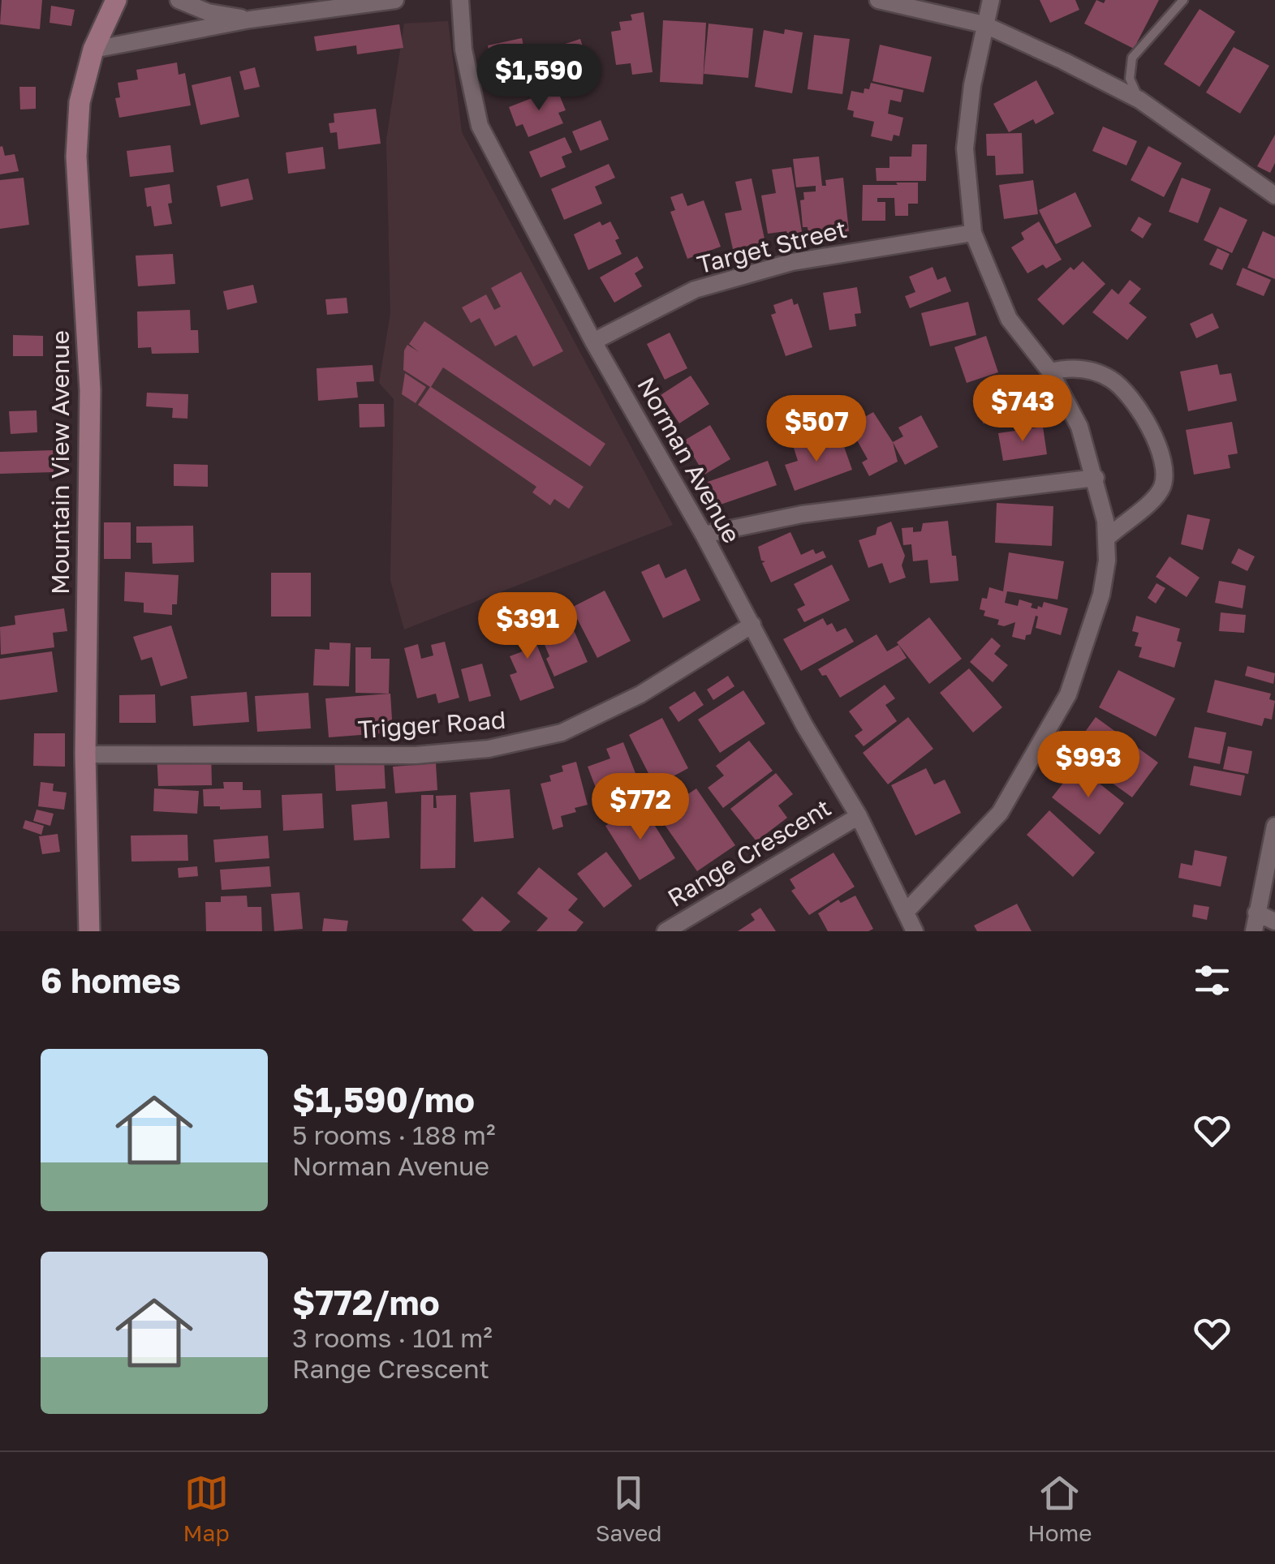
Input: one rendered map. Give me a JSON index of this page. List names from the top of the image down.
{
  "streets": {
    "main road": ["Mountain View Avenue"],
    "street": [
      "Target Street",
      "Norman Avenue",
      "Trigger Road",
      "Range Crescent"
    ]
  },
  "crossings": [
    ["Target Street", "Norman Avenue"],
    ["Norman Avenue", "Trigger Road"],
    ["Norman Avenue", "Range Crescent"],
    ["Mountain View Avenue", "Trigger Road"]
  ],
  "page": {
    "price": [
      "$1,590",
      "$743",
      "$507",
      "$391",
      "$993",
      "$772"
    ],
    "heading": "6 homes",
    "list": [
      {
        "name": "$1,590/mo",
        "note": "5 rooms · 188 m² · Norman Avenue"
      },
      {
        "name": "$772/mo",
        "note": "3 rooms · 101 m² · Range Crescent"
      }
    ],
    "tabs": ["Map", "Saved", "Home"]
  }
}
